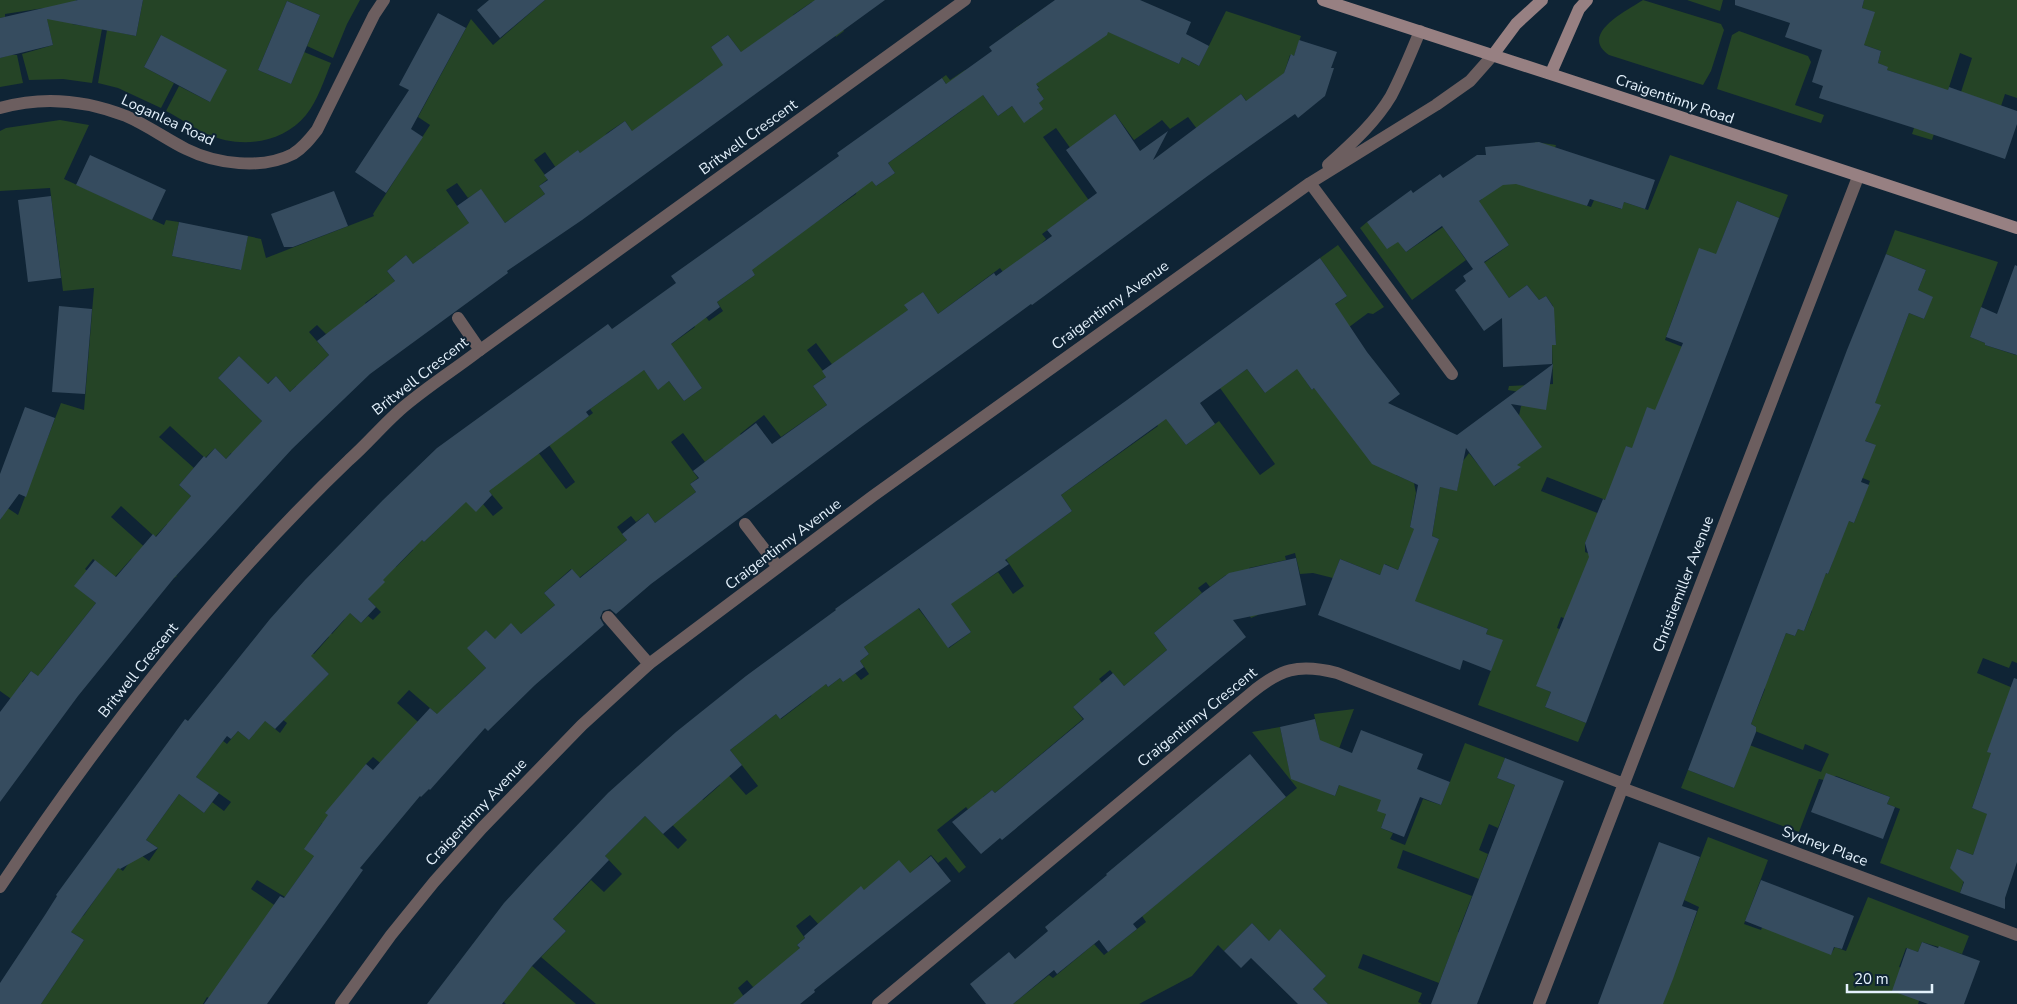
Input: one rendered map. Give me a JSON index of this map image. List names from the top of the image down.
{
  "streets": {
    "street": [
      "Craigentinny Road",
      "Loganlea Road",
      "Britwell Crescent",
      "Craigentinny Avenue",
      "Christiemiller Avenue",
      "Craigentinny Crescent",
      "Sydney Place"
    ]
  },
  "crossings": [
    ["Craigentinny Road", "Craigentinny Avenue"],
    ["Craigentinny Road", "Christiemiller Avenue"],
    ["Christiemiller Avenue", "Craigentinny Crescent"],
    ["Christiemiller Avenue", "Sydney Place"],
    ["Craigentinny Crescent", "Sydney Place"]
  ],
  "scale_bar": "20 m"
}
